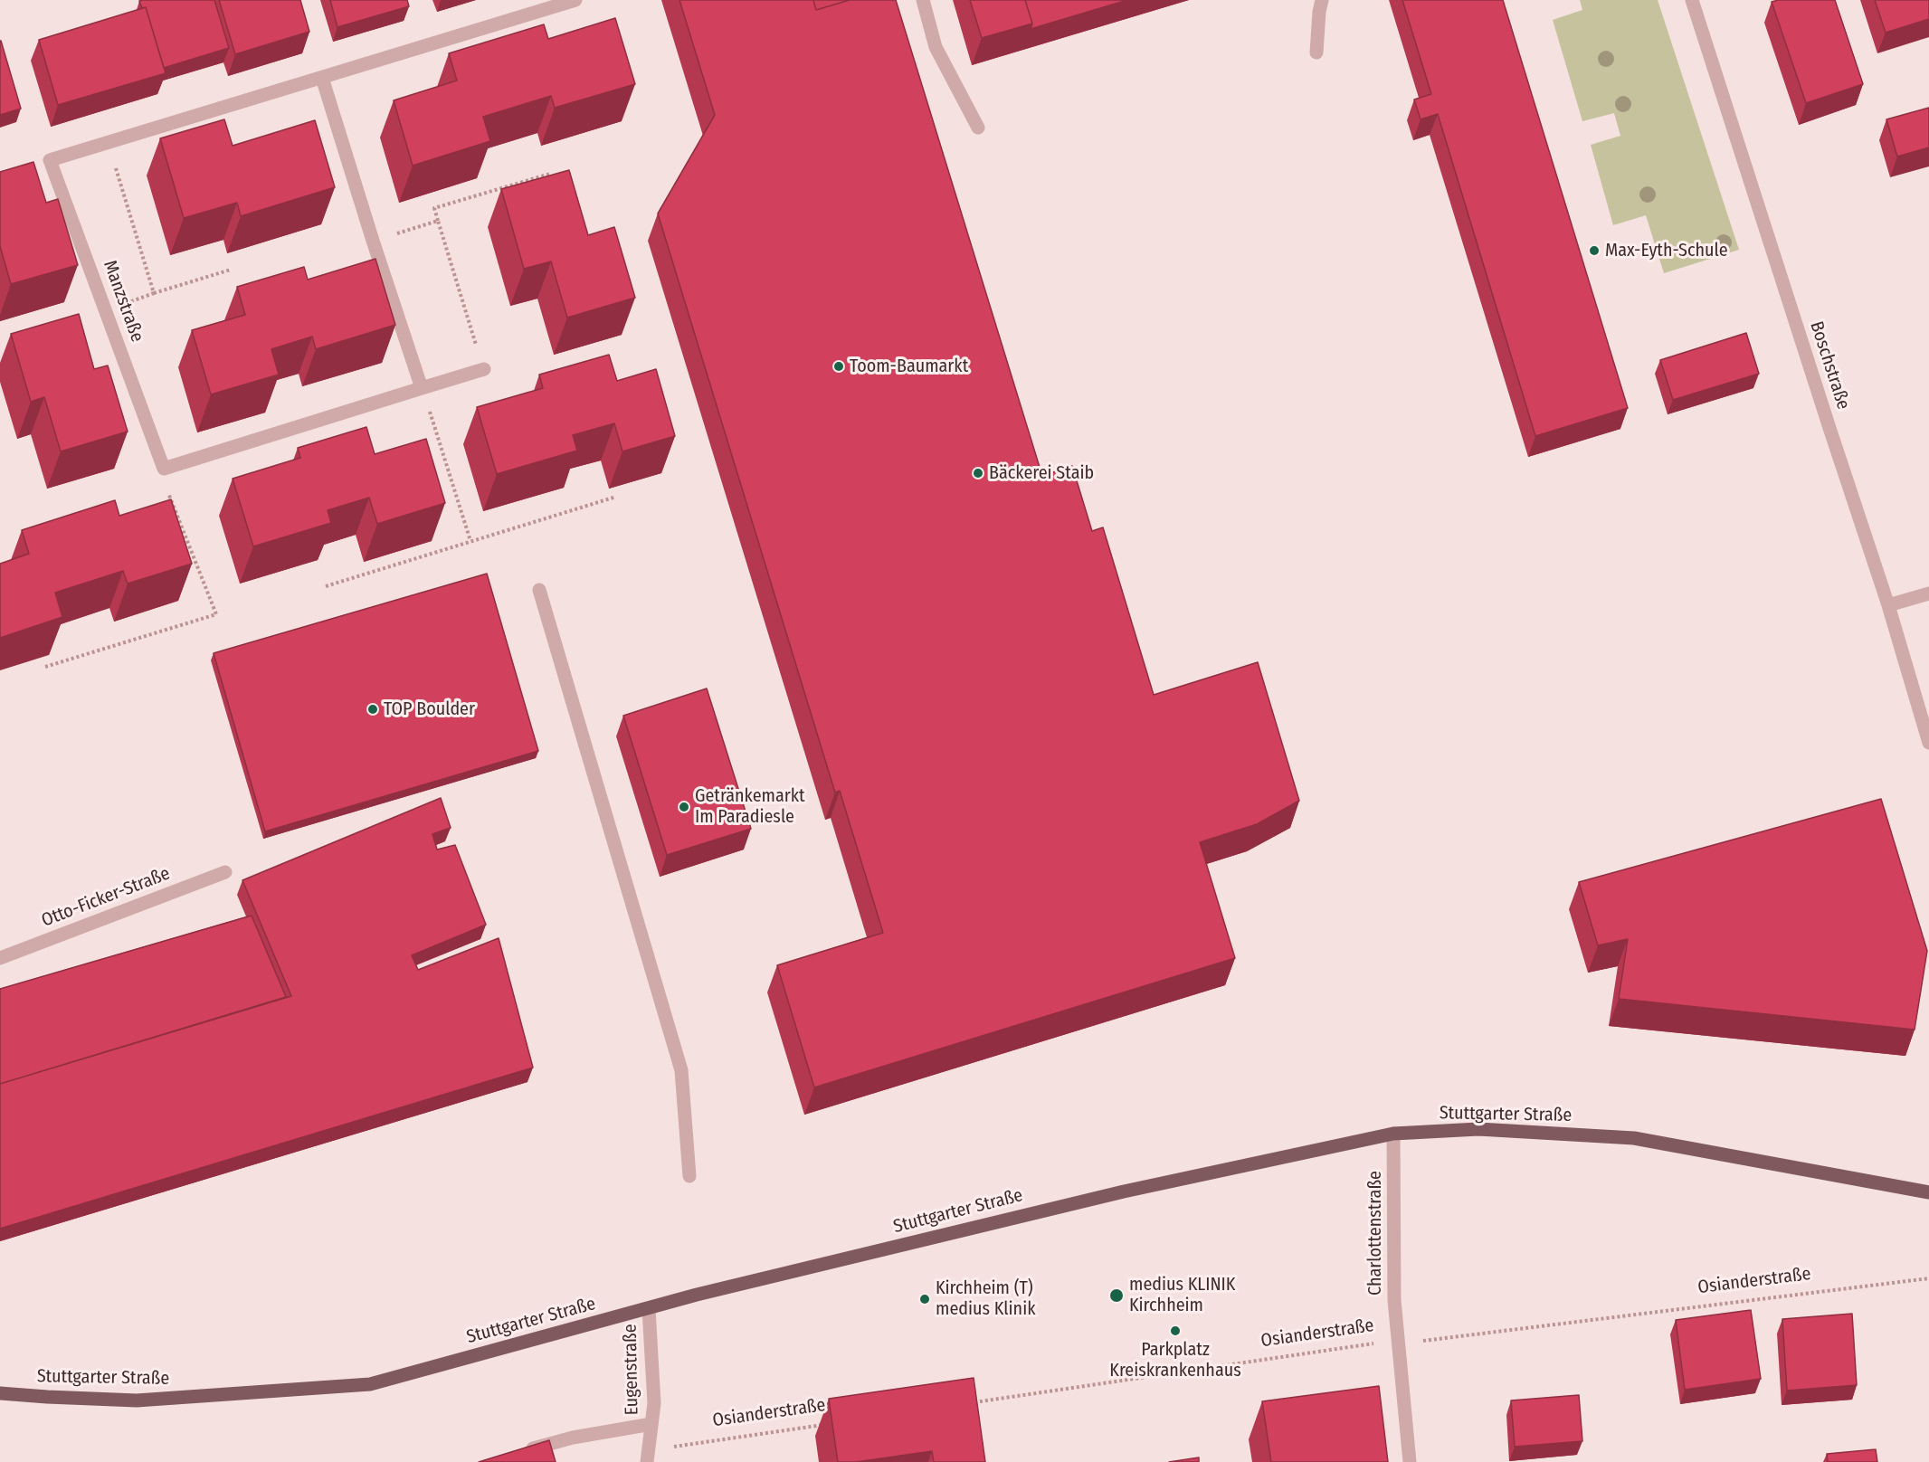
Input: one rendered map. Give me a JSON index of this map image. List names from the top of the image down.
{
  "streets": {
    "main road": ["Stuttgarter Straße"],
    "street": [
      "Manzstraße",
      "Boschstraße",
      "Otto-Ficker-Straße",
      "Charlottenstraße",
      "Eugenstraße"
    ],
    "path": ["Osianderstraße"]
  },
  "crossings": [
    ["Stuttgarter Straße", "Charlottenstraße"],
    ["Stuttgarter Straße", "Eugenstraße"],
    ["Charlottenstraße", "Osianderstraße"],
    ["Osianderstraße", "Eugenstraße"]
  ],
  "places": [
    "Max-Eyth-Schule",
    "Toom-Baumarkt",
    "Bäckerei Staib",
    "TOP Boulder",
    "Getränkemarkt Im Paradiesle",
    "medius KLINIK Kirchheim",
    "Kirchheim (T) medius Klinik",
    "Parkplatz Kreiskrankenhaus"
  ]
}
